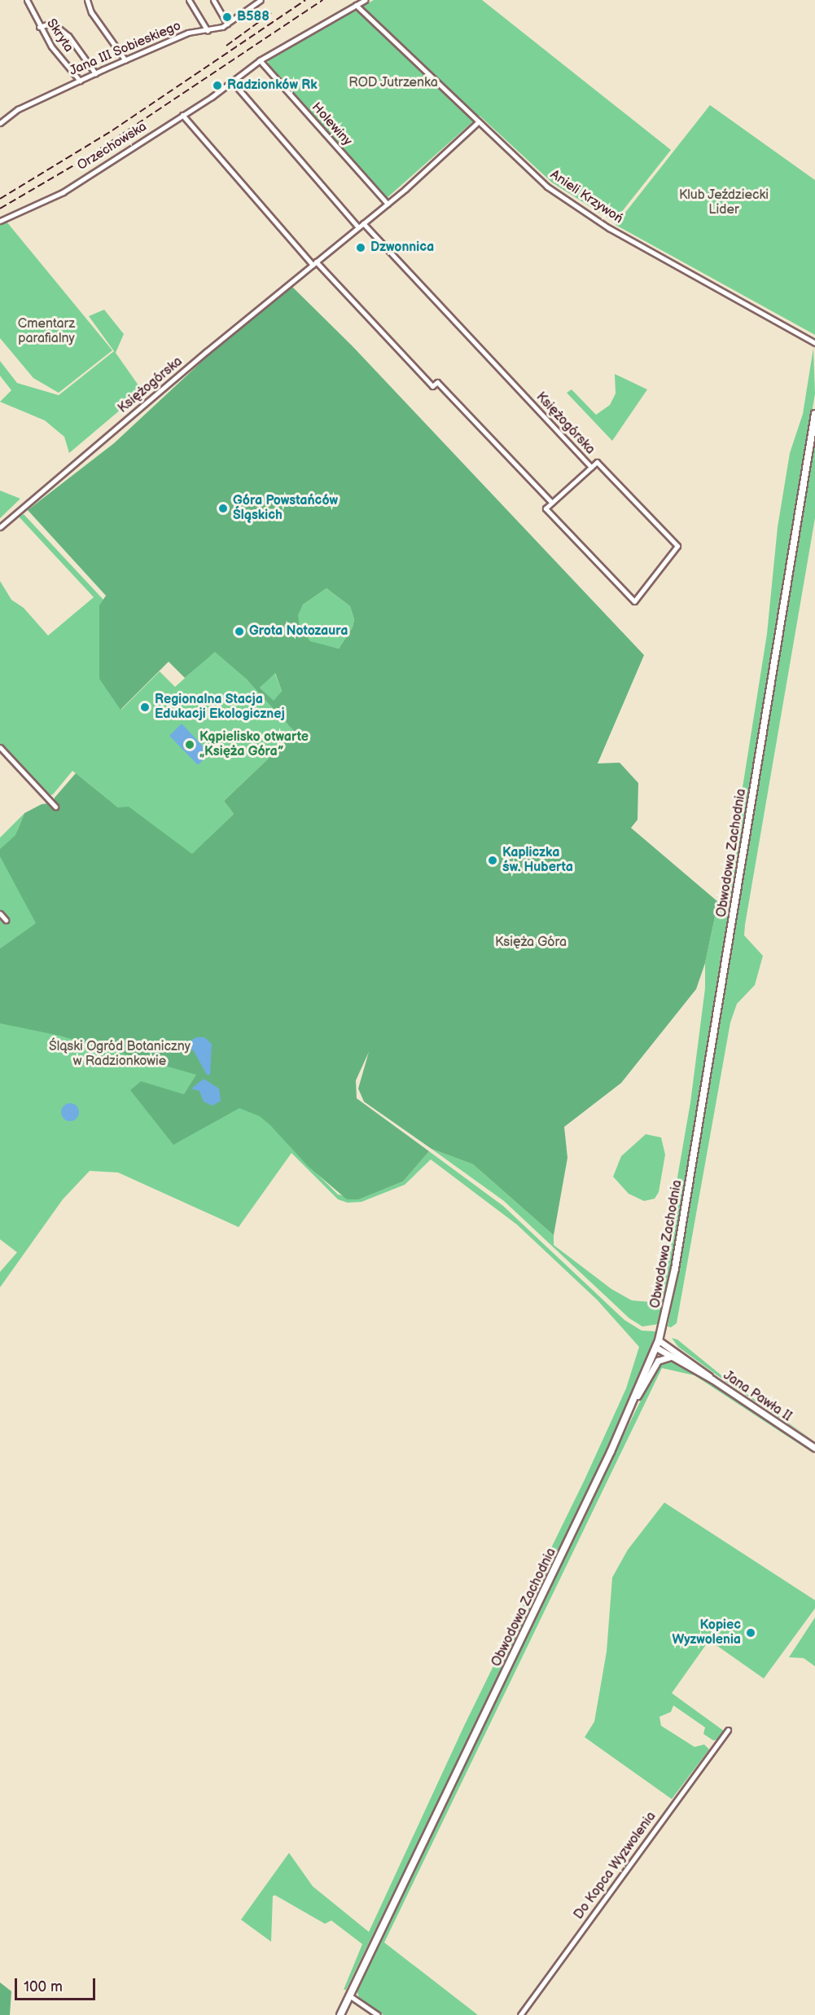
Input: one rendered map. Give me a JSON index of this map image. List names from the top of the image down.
{
  "streets": {
    "main road": ["Obwodowa Zachodnia"],
    "street": [
      "Skryta",
      "Jana III Sobieskiego",
      "Holewiny",
      "Orzechowska",
      "Anieli Krzywoń",
      "Księżogórska",
      "Jana Pawła II",
      "Do Kopca Wyzwolenia"
    ]
  },
  "crossings": [
    ["Skryta", "Jana III Sobieskiego"],
    ["Holewiny", "Orzechowska"],
    ["Holewiny", "Księżogórska"],
    ["Orzechowska", "Anieli Krzywoń"],
    ["Anieli Krzywoń", "Księżogórska"],
    ["Obwodowa Zachodnia", "Jana Pawła II"]
  ],
  "parks": [
    "ROD Jutrzenka",
    "Klub Jeździecki Lider",
    "Cmentarz parafialny",
    "Księża Góra",
    "Śląski Ogród Botaniczny w Radzionkowie"
  ],
  "places": [
    "B588",
    "Radzionków Rk",
    "Dzwonnica",
    "Góra Powstańców Śląskich",
    "Grota Notozaura",
    "Regionalna Stacja Edukacji Ekologicznej",
    "Kąpielisko otwarte „Księża Góra”",
    "Kapliczka św. Huberta",
    "Kopiec Wyzwolenia"
  ],
  "scale_bar": "100 m"
}
